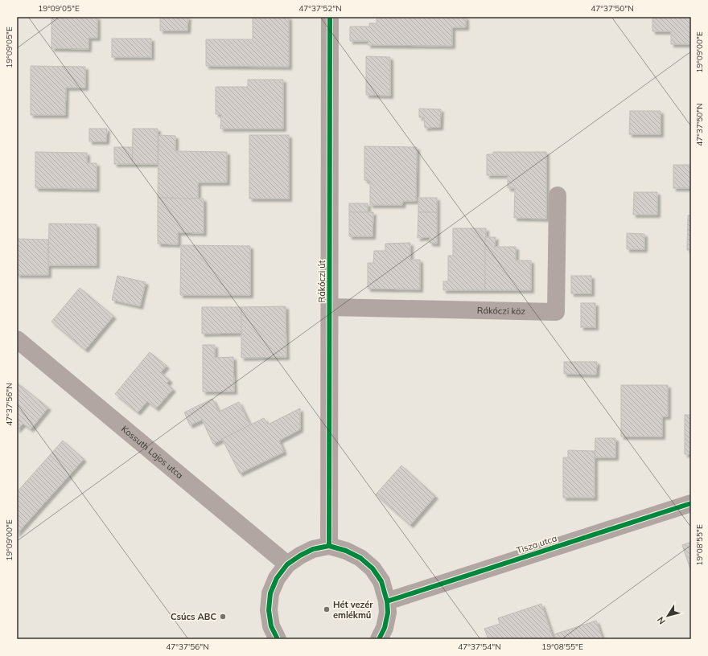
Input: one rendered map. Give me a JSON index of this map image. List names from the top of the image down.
{
  "streets": {
    "street": [
      "Rákóczi út",
      "Rákóczi köz",
      "Kossuth Lajos utca",
      "Tisza utca"
    ]
  },
  "crossings": [
    ["Rákóczi út", "Rákóczi köz"]
  ],
  "places": ["Hét vezér emlékmű", "Csúcs ABC"],
  "north": "bottom left",
  "coordinates": [
    "19°09'05\"E",
    "47°37'52\"N",
    "47°37'50\"N",
    "19°09'00\"E",
    "47°37'56\"N",
    "19°08'55\"E",
    "47°37'54\"N"
  ]
}
